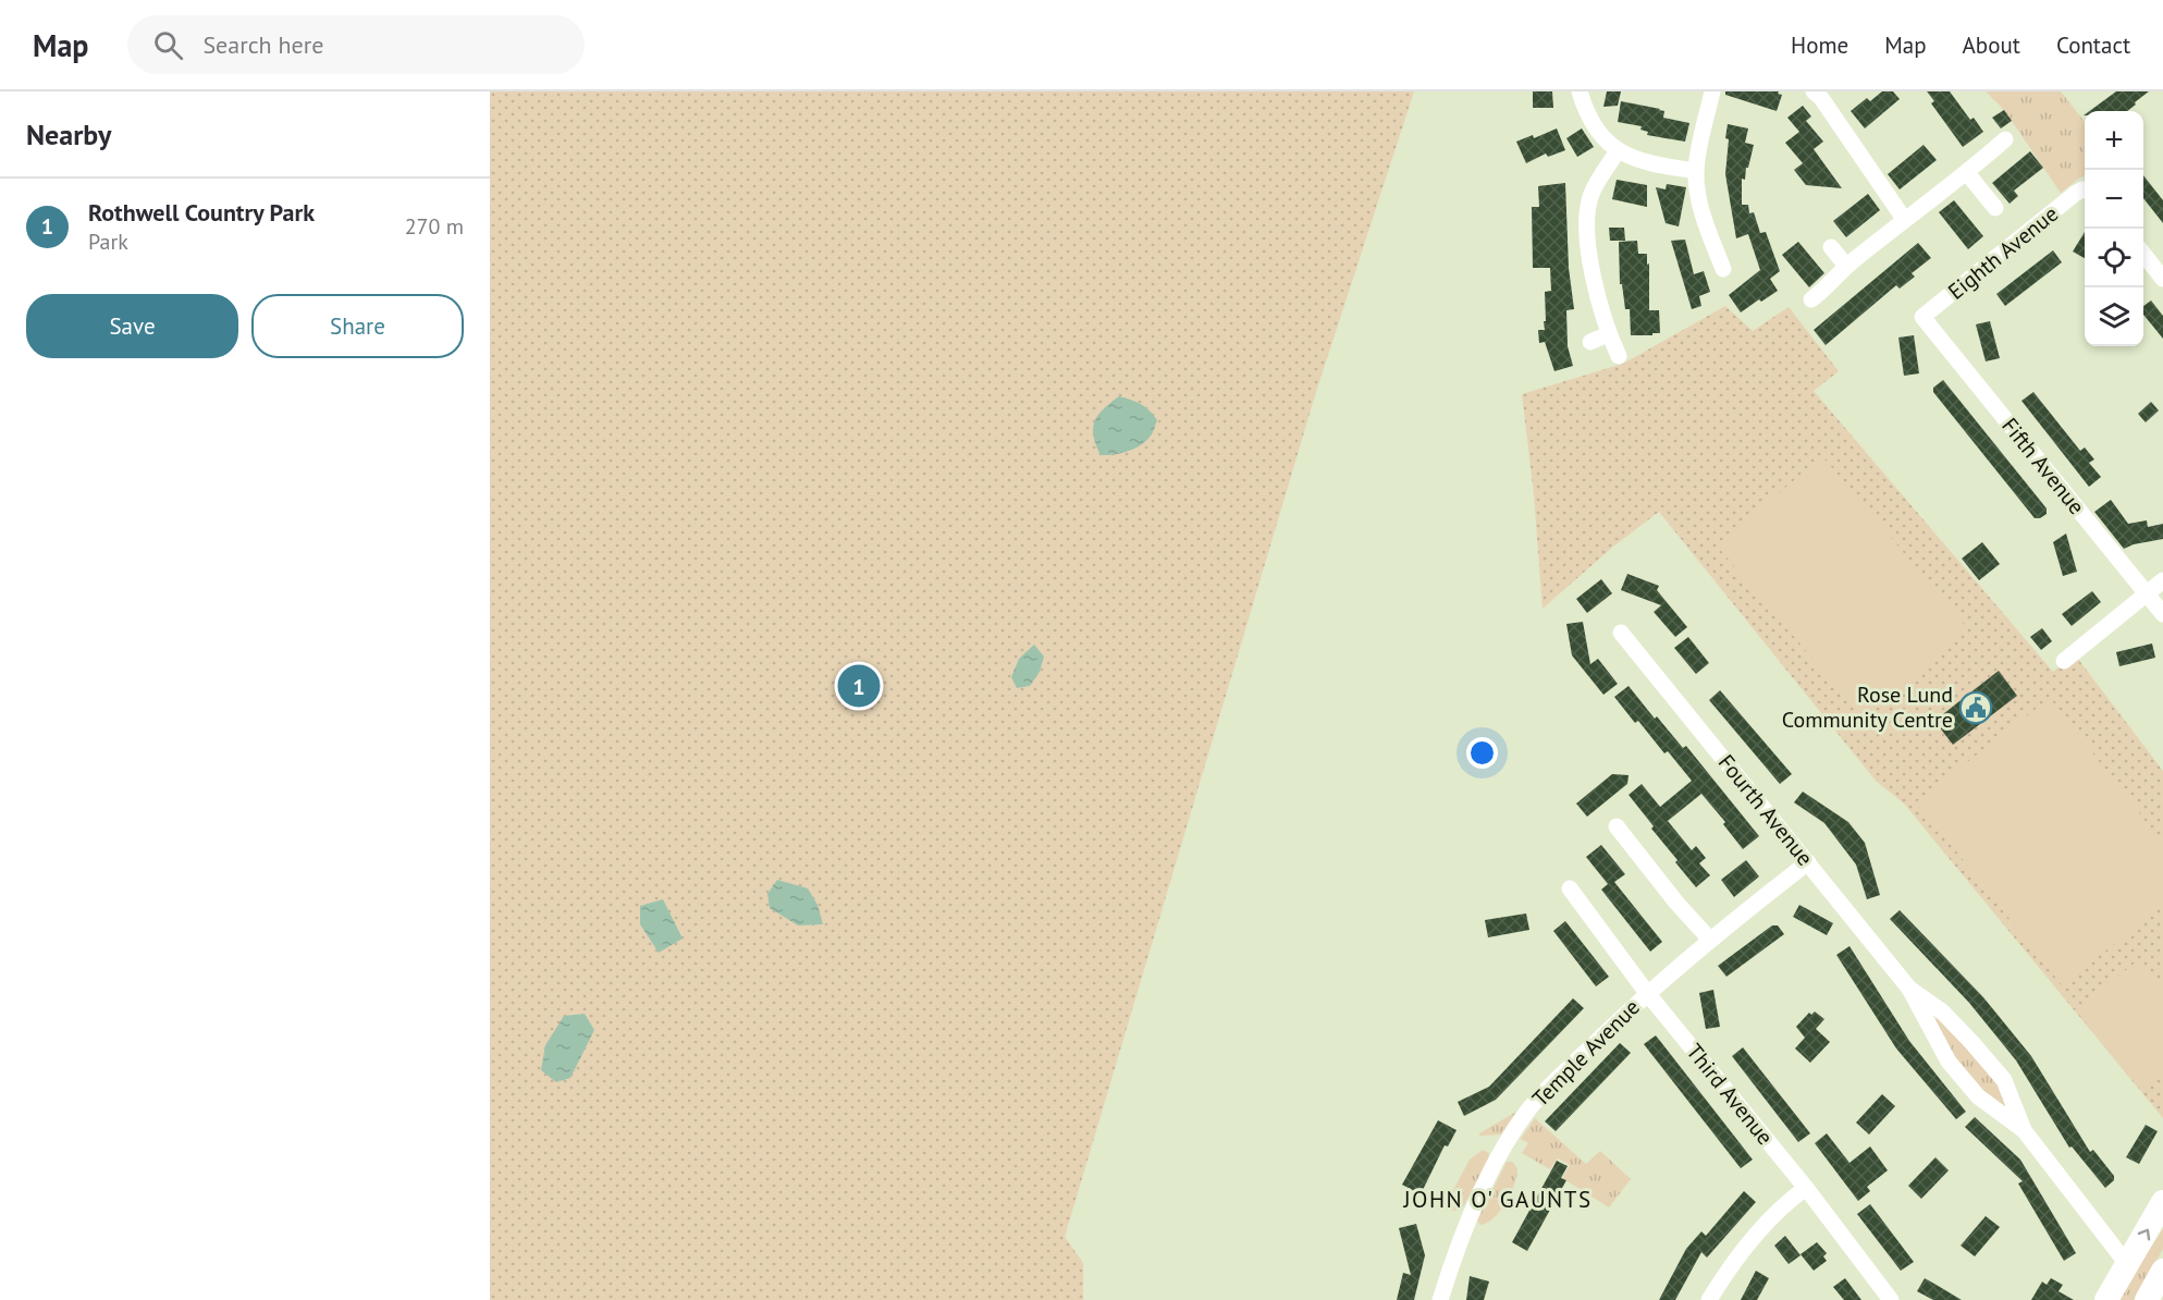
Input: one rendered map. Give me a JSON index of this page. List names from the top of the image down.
{
  "streets": {
    "street": [
      "Eighth Avenue",
      "Fifth Avenue",
      "Fourth Avenue",
      "Temple Avenue",
      "Third Avenue"
    ]
  },
  "crossings": [
    ["Eighth Avenue", "Fifth Avenue"],
    ["Fourth Avenue", "Temple Avenue"],
    ["Temple Avenue", "Third Avenue"]
  ],
  "districts": ["JOHN O' GAUNTS"],
  "places": {
    "public building": ["Rose Lund Community Centre"]
  },
  "page": {
    "header": "Map",
    "search": "Search here",
    "nav": [
      "Home",
      "Map",
      "About",
      "Contact"
    ],
    "heading": "Nearby",
    "map_buttons": ["+", "−"],
    "list": [
      {
        "mark": "1",
        "name": "Rothwell Country Park",
        "note": "Park",
        "value": "270 m"
      }
    ],
    "buttons": ["Save", "Share"],
    "pins": "1"
  }
}
